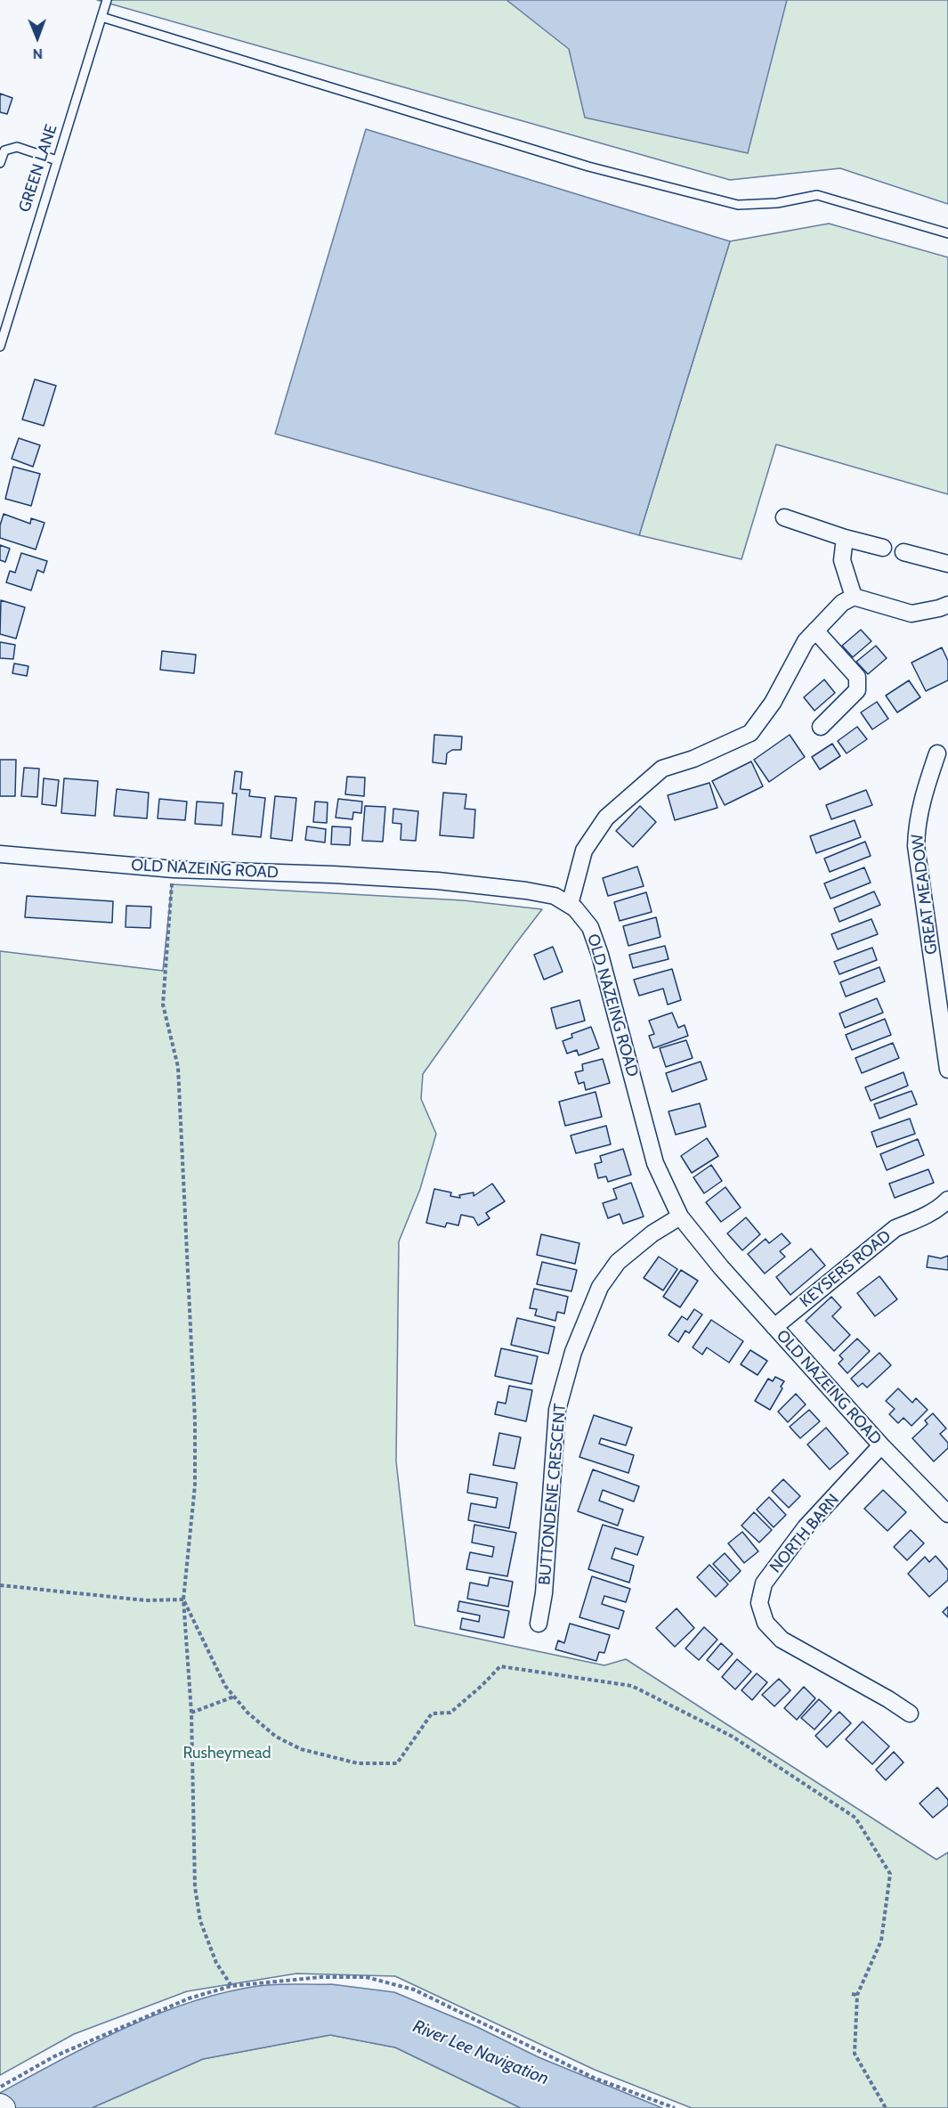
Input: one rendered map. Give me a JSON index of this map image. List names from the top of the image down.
{
  "streets": {
    "street": [
      "OLD NAZEING ROAD",
      "GREAT MEADOW",
      "KEYSERS ROAD",
      "BUTTONDENE CRESCENT",
      "NORTH BARN"
    ],
    "lane": ["GREEN LANE"]
  },
  "crossings": [
    ["OLD NAZEING ROAD", "KEYSERS ROAD"],
    ["OLD NAZEING ROAD", "BUTTONDENE CRESCENT"],
    ["OLD NAZEING ROAD", "NORTH BARN"]
  ],
  "water": ["River Lee Navigation"],
  "parks": ["Rusheymead"],
  "north": "bottom"
}
